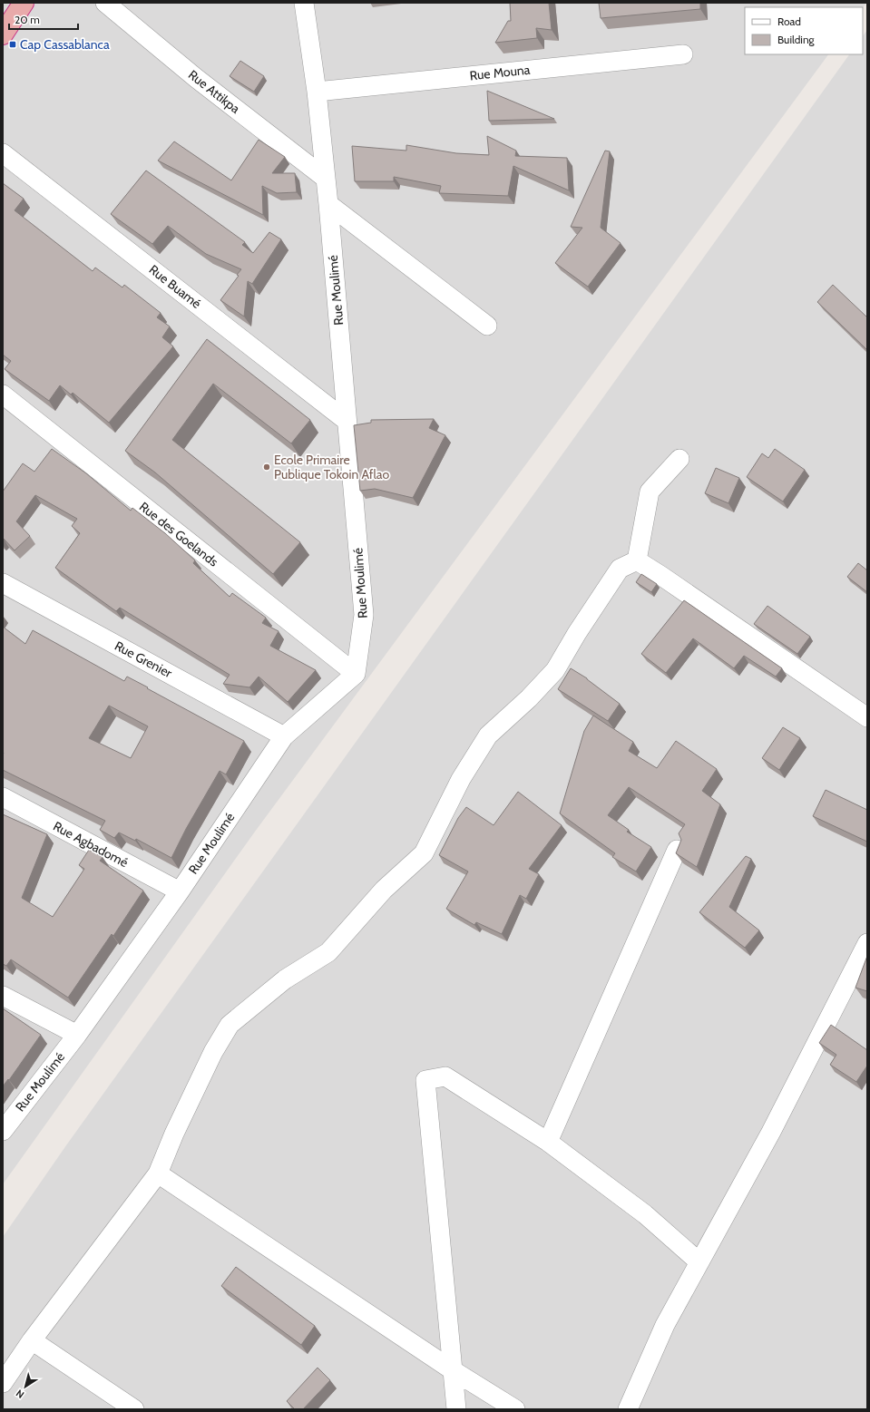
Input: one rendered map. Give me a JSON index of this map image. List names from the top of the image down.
{
  "streets": {
    "street": [
      "Rue Mouna",
      "Rue Attikpa",
      "Rue Buamé",
      "Rue Moulimé",
      "Rue des Goelands",
      "Rue Grenier",
      "Rue Agbadomé"
    ]
  },
  "crossings": [
    ["Rue Mouna", "Rue Moulimé"],
    ["Rue Attikpa", "Rue Moulimé"],
    ["Rue Buamé", "Rue Moulimé"],
    ["Rue Moulimé", "Rue des Goelands"],
    ["Rue Moulimé", "Rue Grenier"],
    ["Rue Moulimé", "Rue Agbadomé"]
  ],
  "places": {
    "transit": ["Cap Cassablanca"],
    "other": ["Ecole Primaire Publique Tokoin Aflao"]
  },
  "legend": ["Road", "Building"],
  "scale_bar": "20 m",
  "north": "bottom left"
}
